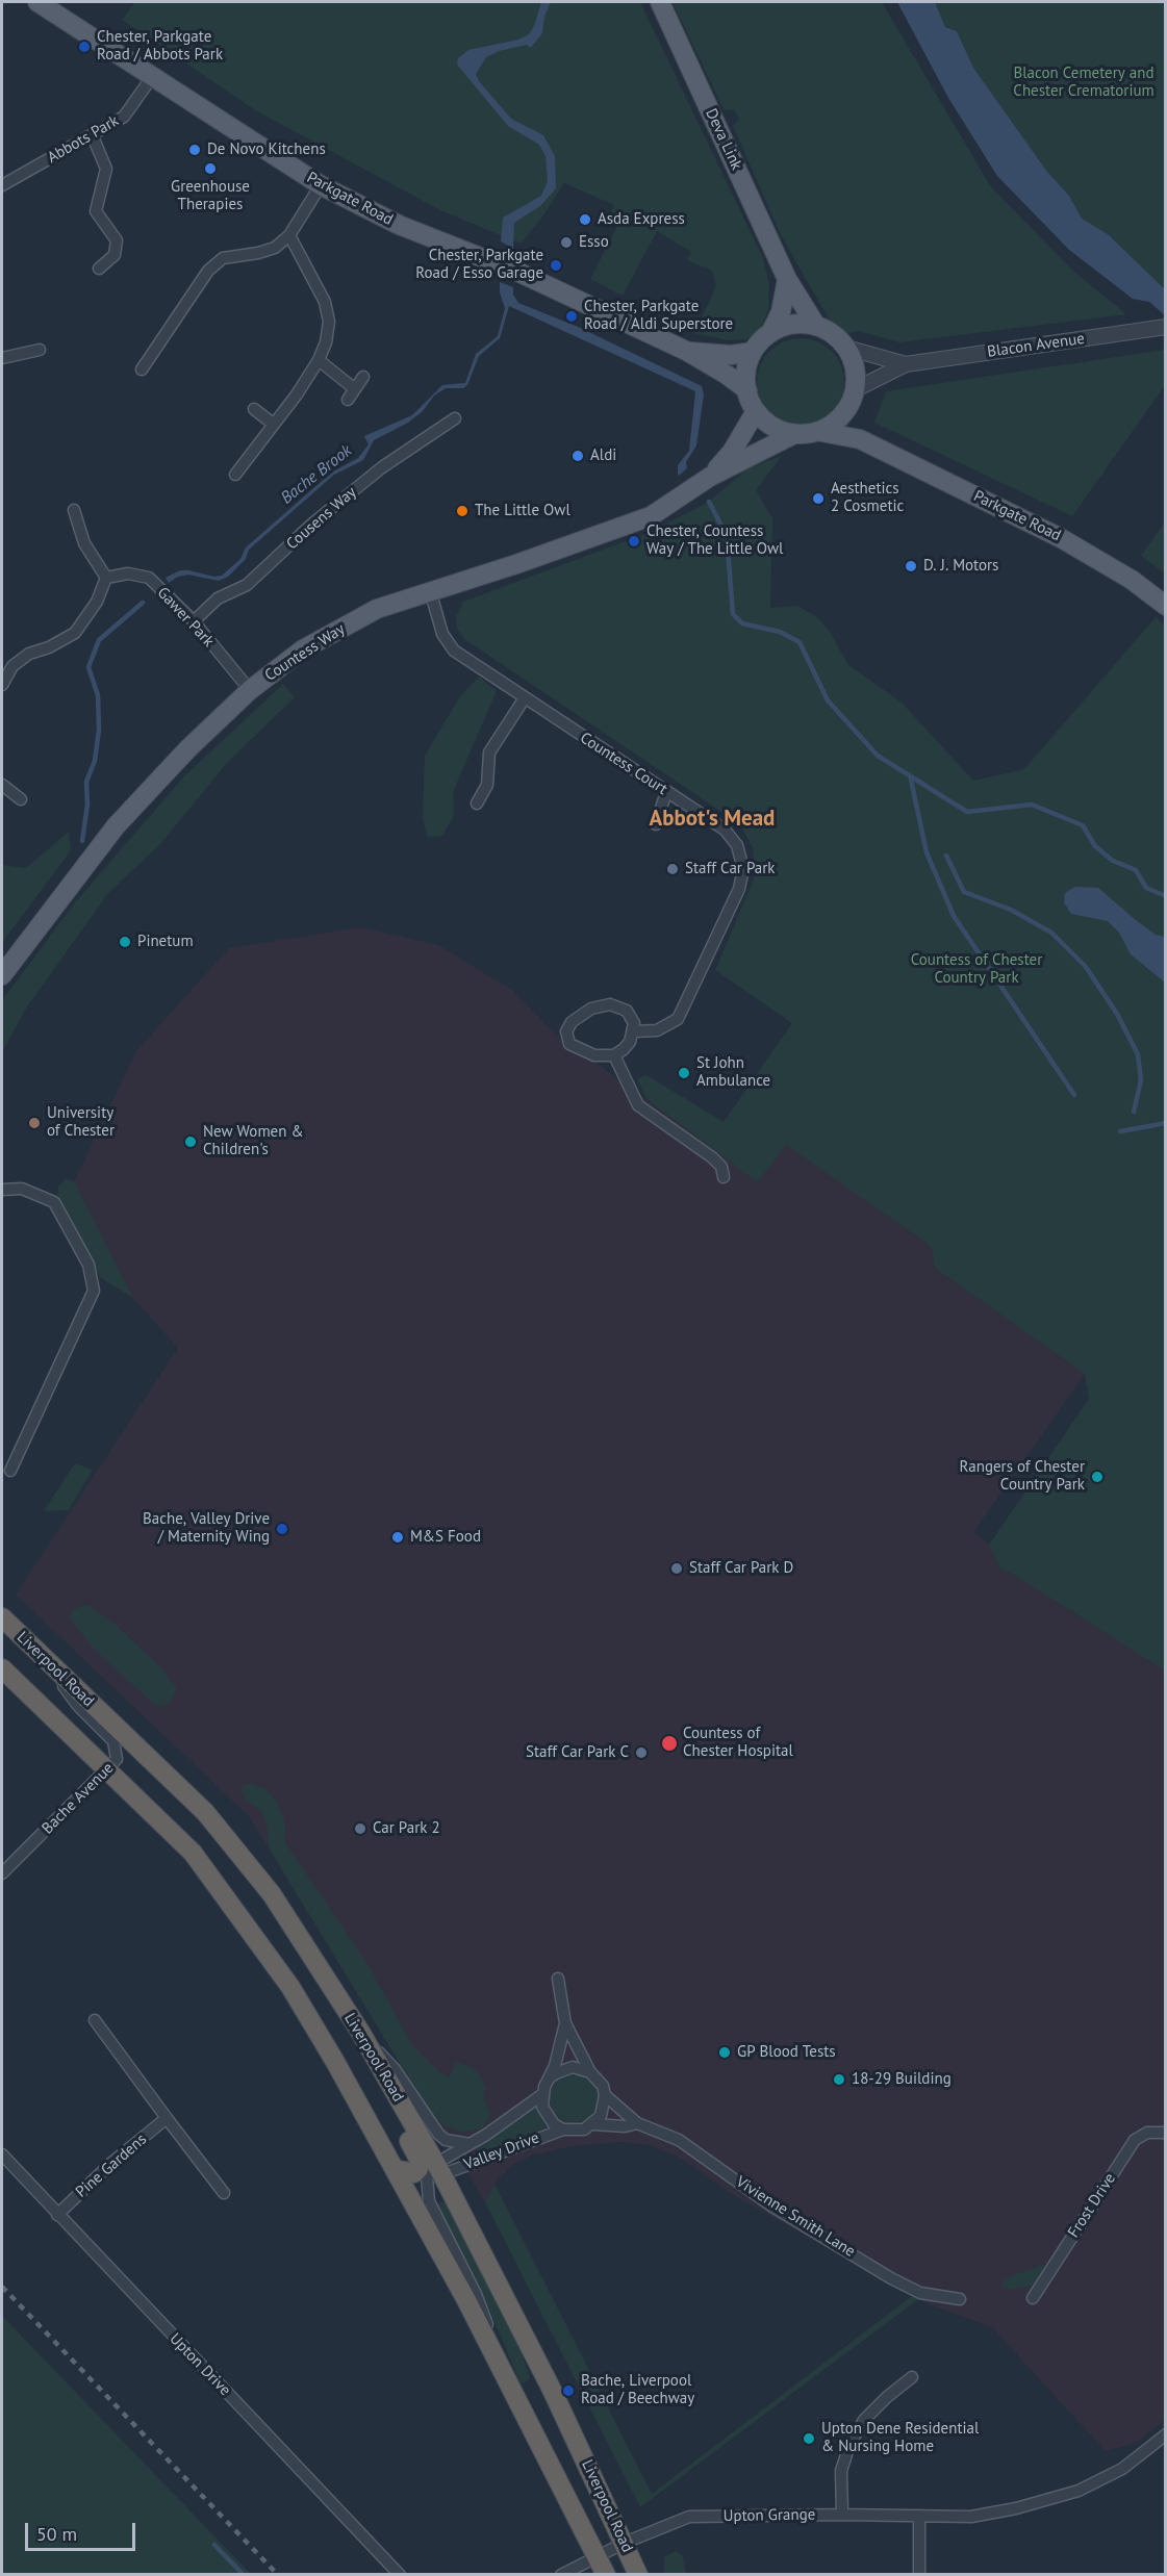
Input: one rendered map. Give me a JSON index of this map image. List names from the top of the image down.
{
  "streets": {
    "highway": ["Liverpool Road"],
    "main road": ["Deva Link", "Parkgate Road", "Countess Way"],
    "street": [
      "Abbots Park",
      "Blacon Avenue",
      "Cousens Way",
      "Gawer Park",
      "Countess Court",
      "Bache Avenue",
      "Valley Drive",
      "Pine Gardens",
      "Frost Drive",
      "Vivienne Smith Lane",
      "Upton Drive",
      "Upton Grange"
    ]
  },
  "crossings": [
    ["Abbots Park", "Parkgate Road"],
    ["Deva Link", "Parkgate Road"],
    ["Deva Link", "Blacon Avenue"],
    ["Deva Link", "Countess Way"],
    ["Parkgate Road", "Blacon Avenue"],
    ["Parkgate Road", "Countess Way"],
    ["Blacon Avenue", "Countess Way"],
    ["Cousens Way", "Gawer Park"],
    ["Gawer Park", "Countess Way"],
    ["Countess Way", "Countess Court"],
    ["Liverpool Road", "Bache Avenue"],
    ["Liverpool Road", "Valley Drive"],
    ["Liverpool Road", "Upton Grange"],
    ["Valley Drive", "Vivienne Smith Lane"],
    ["Pine Gardens", "Upton Drive"]
  ],
  "districts": ["Abbot's Mead"],
  "water": ["Bache Brook"],
  "parks": ["Blacon Cemetery and Chester Crematorium", "Countess of Chester Country Park"],
  "places": [
    "Chester, Parkgate Road / Abbots Park",
    "De Novo Kitchens",
    "Greenhouse Therapies",
    "Asda Express",
    "Esso",
    "Chester, Parkgate Road / Esso Garage",
    "Chester, Parkgate Road / Aldi Superstore",
    "Aldi",
    "Aesthetics 2 Cosmetic",
    "The Little Owl",
    "Chester, Countess Way / The Little Owl",
    "D. J. Motors",
    "Staff Car Park",
    "Pinetum",
    "St John Ambulance",
    "University of Chester",
    "New Women & Children's",
    "Rangers of Chester Country Park",
    "Bache, Valley Drive / Maternity Wing",
    "M&S Food",
    "Staff Car Park D",
    "Countess of Chester Hospital",
    "Staff Car Park C",
    "Car Park 2",
    "GP Blood Tests",
    "18-29 Building",
    "Bache, Liverpool Road / Beechway",
    "Upton Dene Residential & Nursing Home"
  ],
  "scale_bar": "50 m"
}
